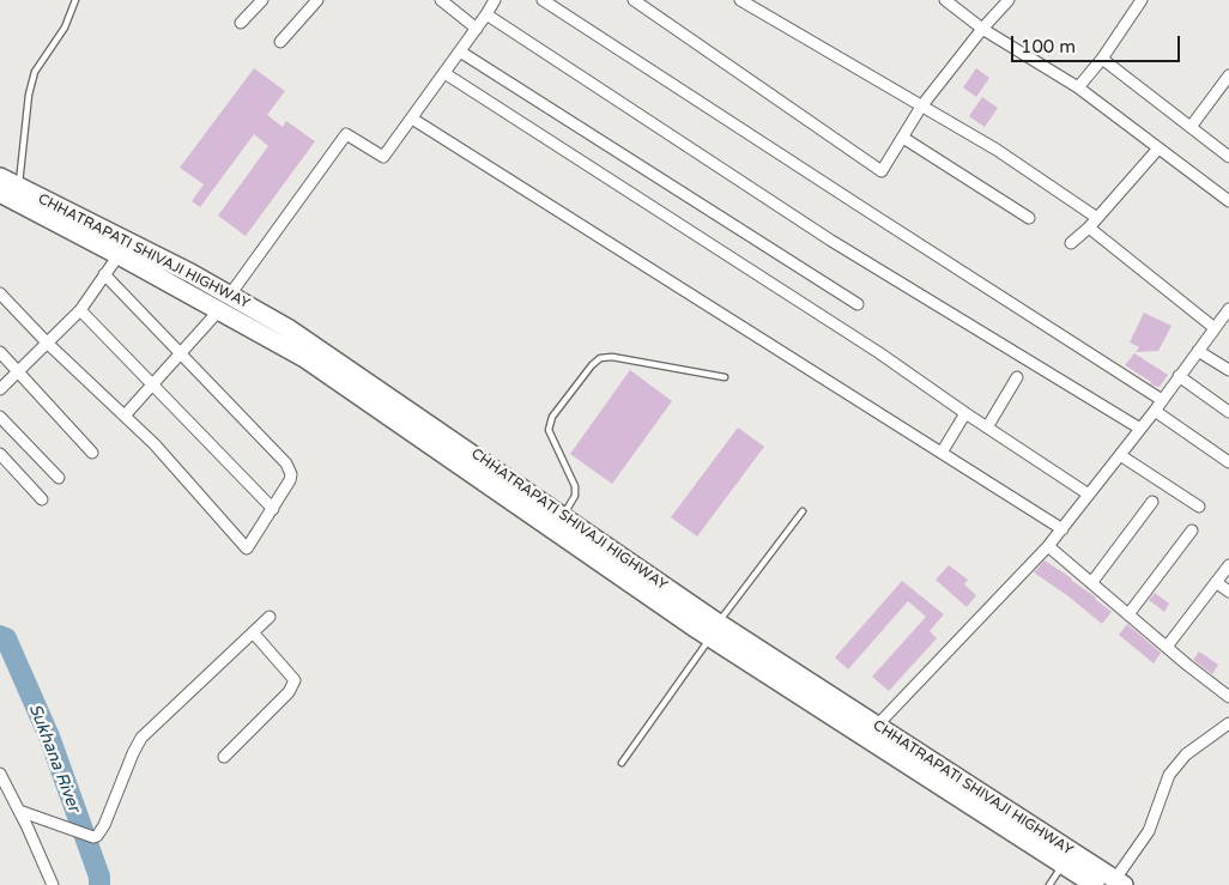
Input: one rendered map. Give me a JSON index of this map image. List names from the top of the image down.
{
  "streets": {
    "main road": ["CHHATRAPATI SHIVAJI HIGHWAY"]
  },
  "water": ["Sukhana River"],
  "scale_bar": "100 m"
}
